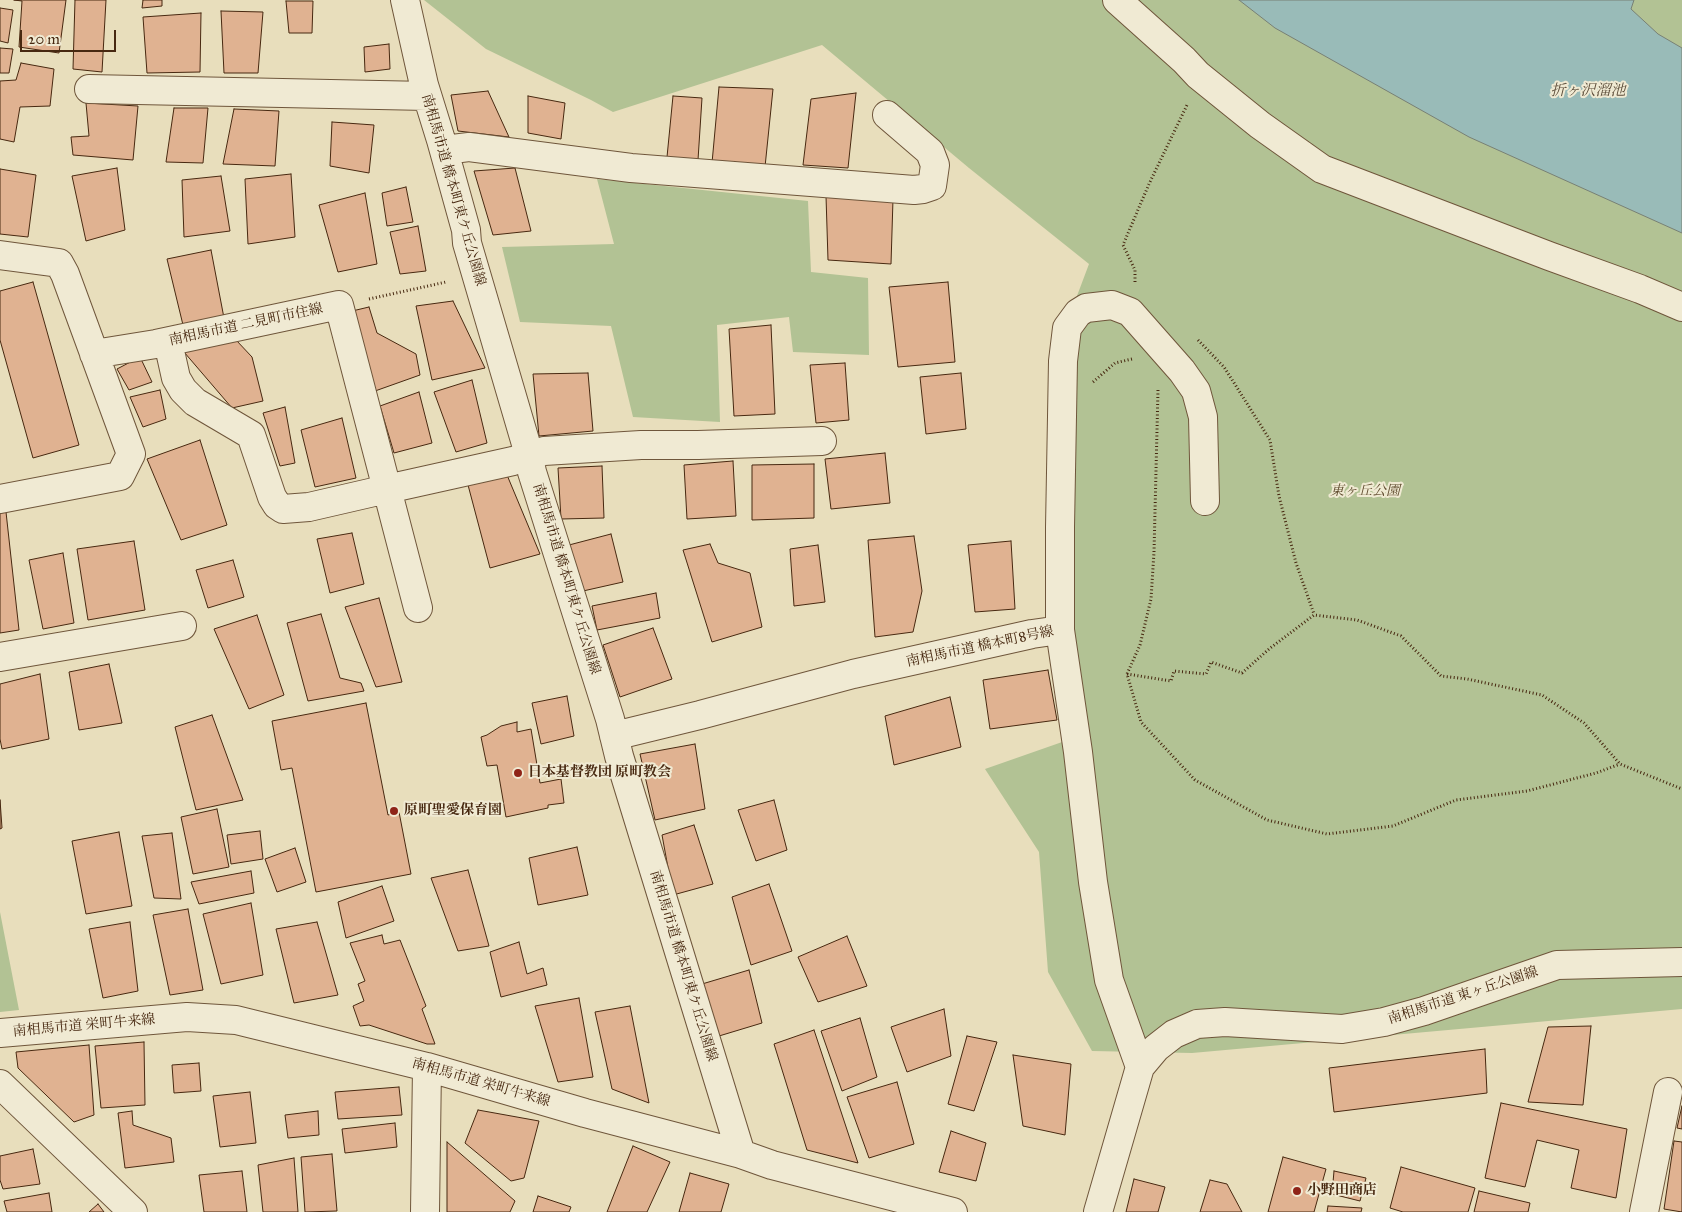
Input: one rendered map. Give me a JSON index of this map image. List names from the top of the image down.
{
  "streets": {
    "street": [
      "南相馬市道 橋本町東ケ丘公園線",
      "南相馬市道 二見町市住線",
      "南相馬市道 橋本町8号線",
      "南相馬市道 東ヶ丘公園線",
      "南相馬市道 栄町牛来線"
    ]
  },
  "crossings": [
    ["南相馬市道 橋本町東ケ丘公園線", "南相馬市道 橋本町8号線"],
    ["南相馬市道 橋本町東ケ丘公園線", "南相馬市道 栄町牛来線"],
    ["南相馬市道 橋本町8号線", "南相馬市道 東ヶ丘公園線"]
  ],
  "water": ["折ヶ沢溜池"],
  "parks": ["東ヶ丘公園"],
  "places": ["日本基督教団 原町教会", "原町聖愛保育園", "小野田商店"],
  "scale_bar": "20 m"
}
